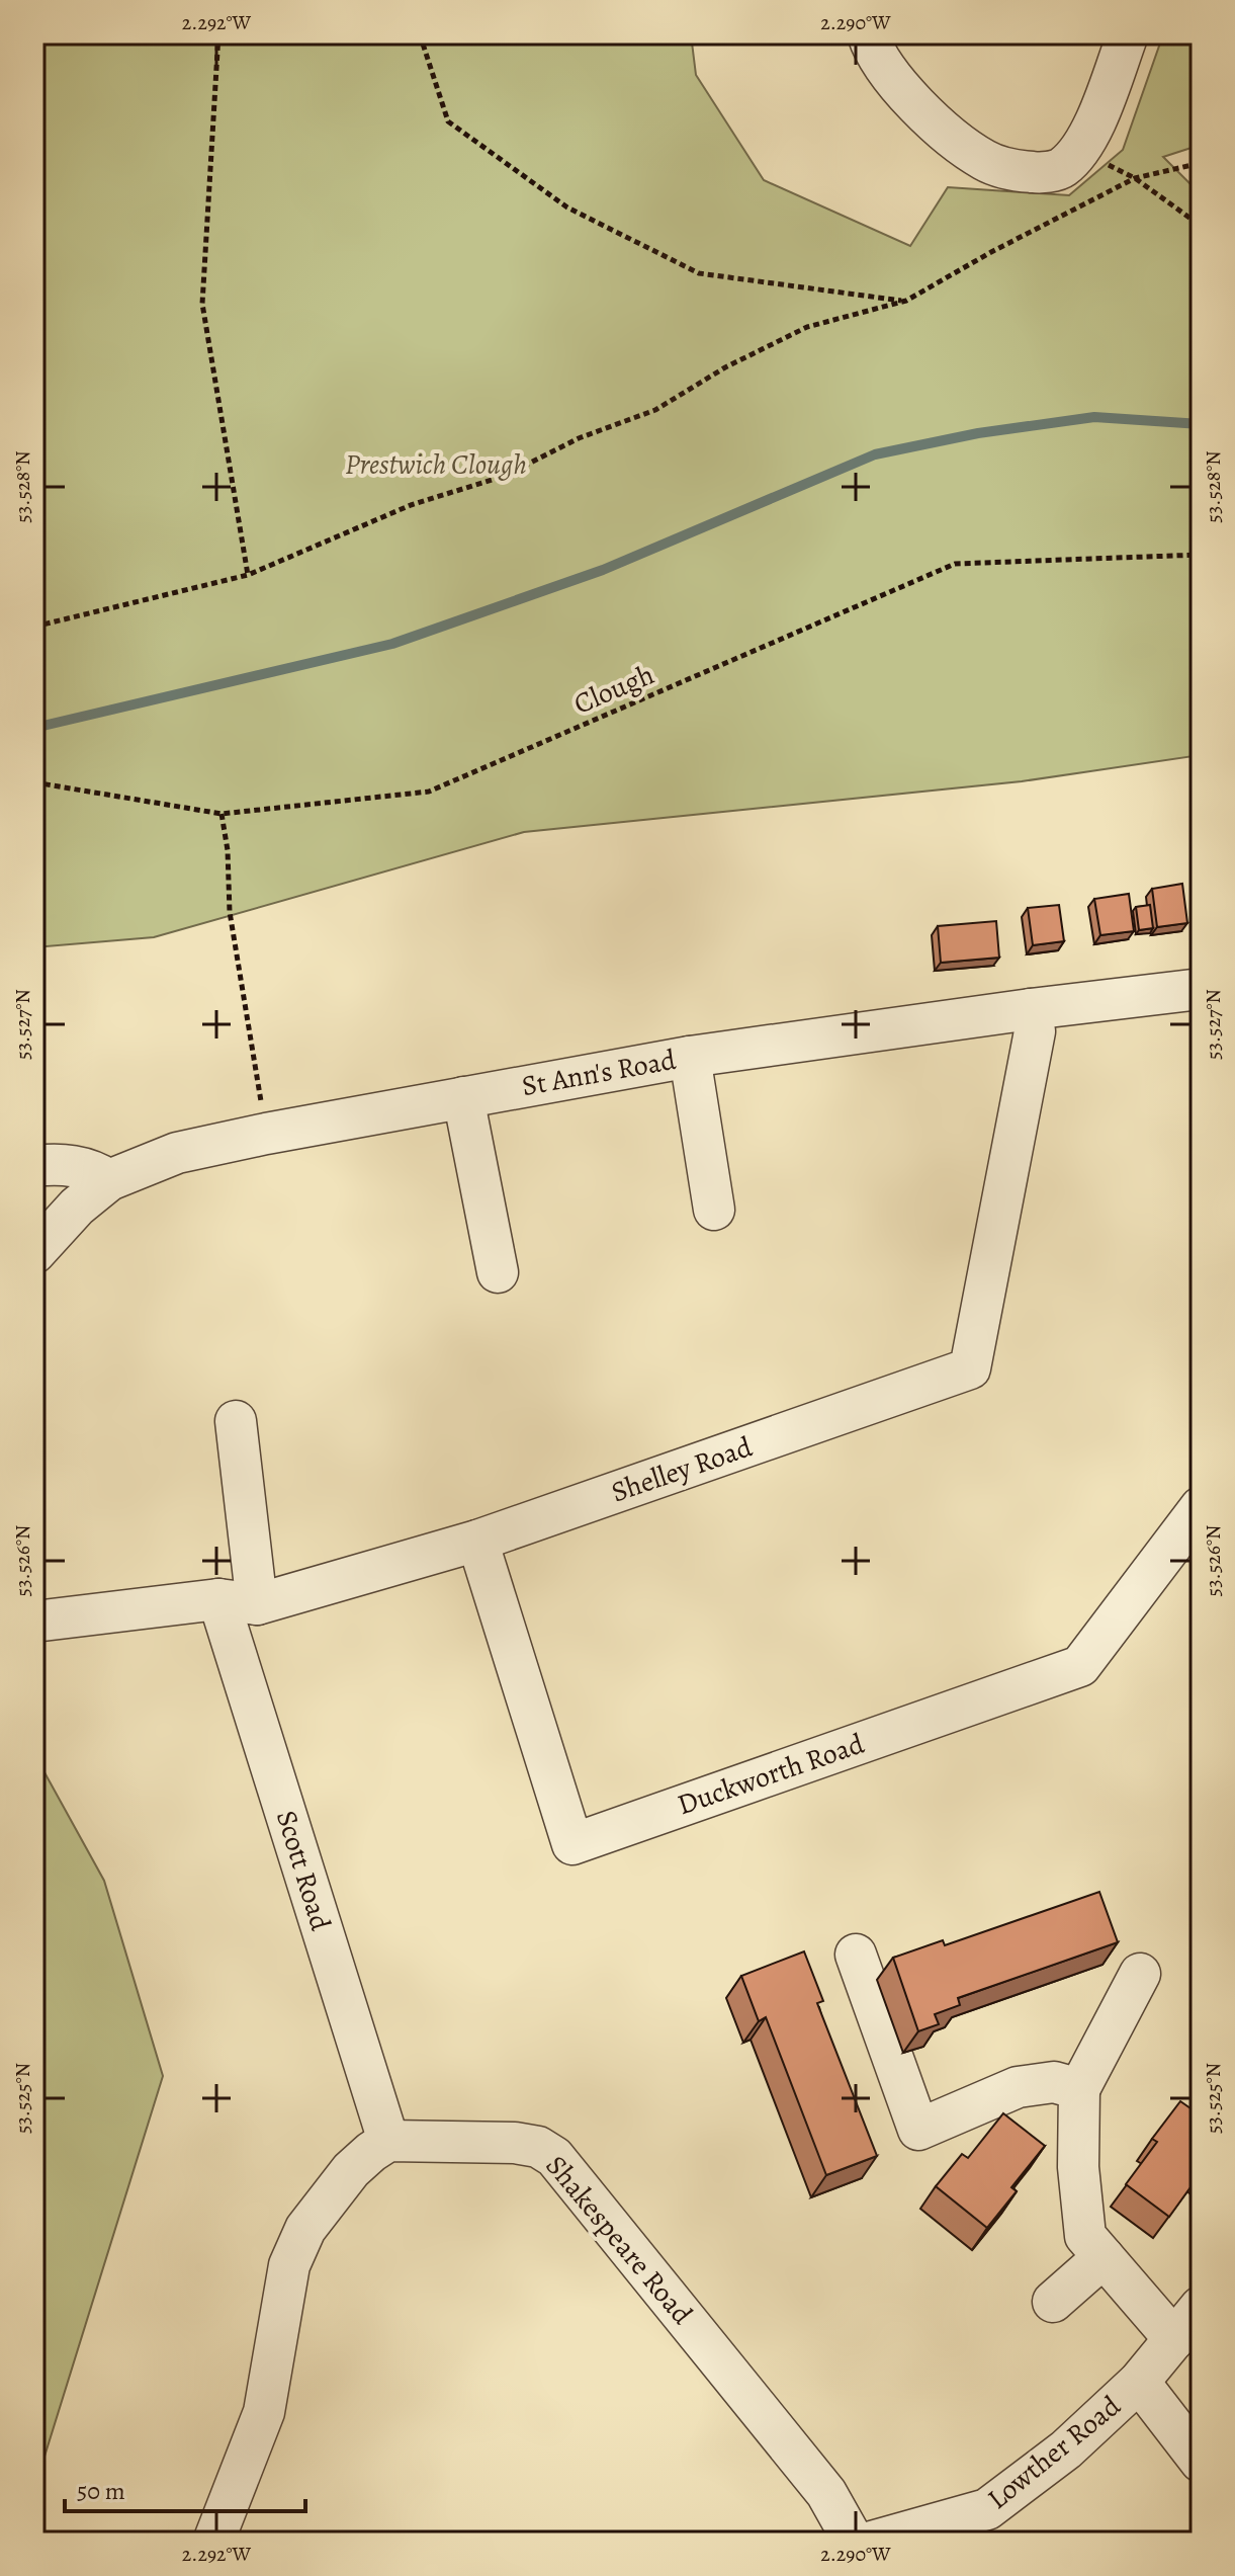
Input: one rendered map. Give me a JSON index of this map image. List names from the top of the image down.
{
  "streets": {
    "street": [
      "St Ann's Road",
      "Shelley Road",
      "Duckworth Road",
      "Scott Road",
      "Shakespeare Road",
      "Lowther Road"
    ],
    "path": ["Clough"]
  },
  "crossings": [
    ["St Ann's Road", "Shelley Road"],
    ["Shelley Road", "Duckworth Road"],
    ["Shelley Road", "Scott Road"],
    ["Scott Road", "Shakespeare Road"]
  ],
  "parks": ["Prestwich Clough"],
  "scale_bar": "50 m",
  "coordinates": [
    "2.292°W",
    "2.290°W",
    "53.528°N",
    "53.527°N",
    "53.526°N",
    "53.525°N"
  ]
}
